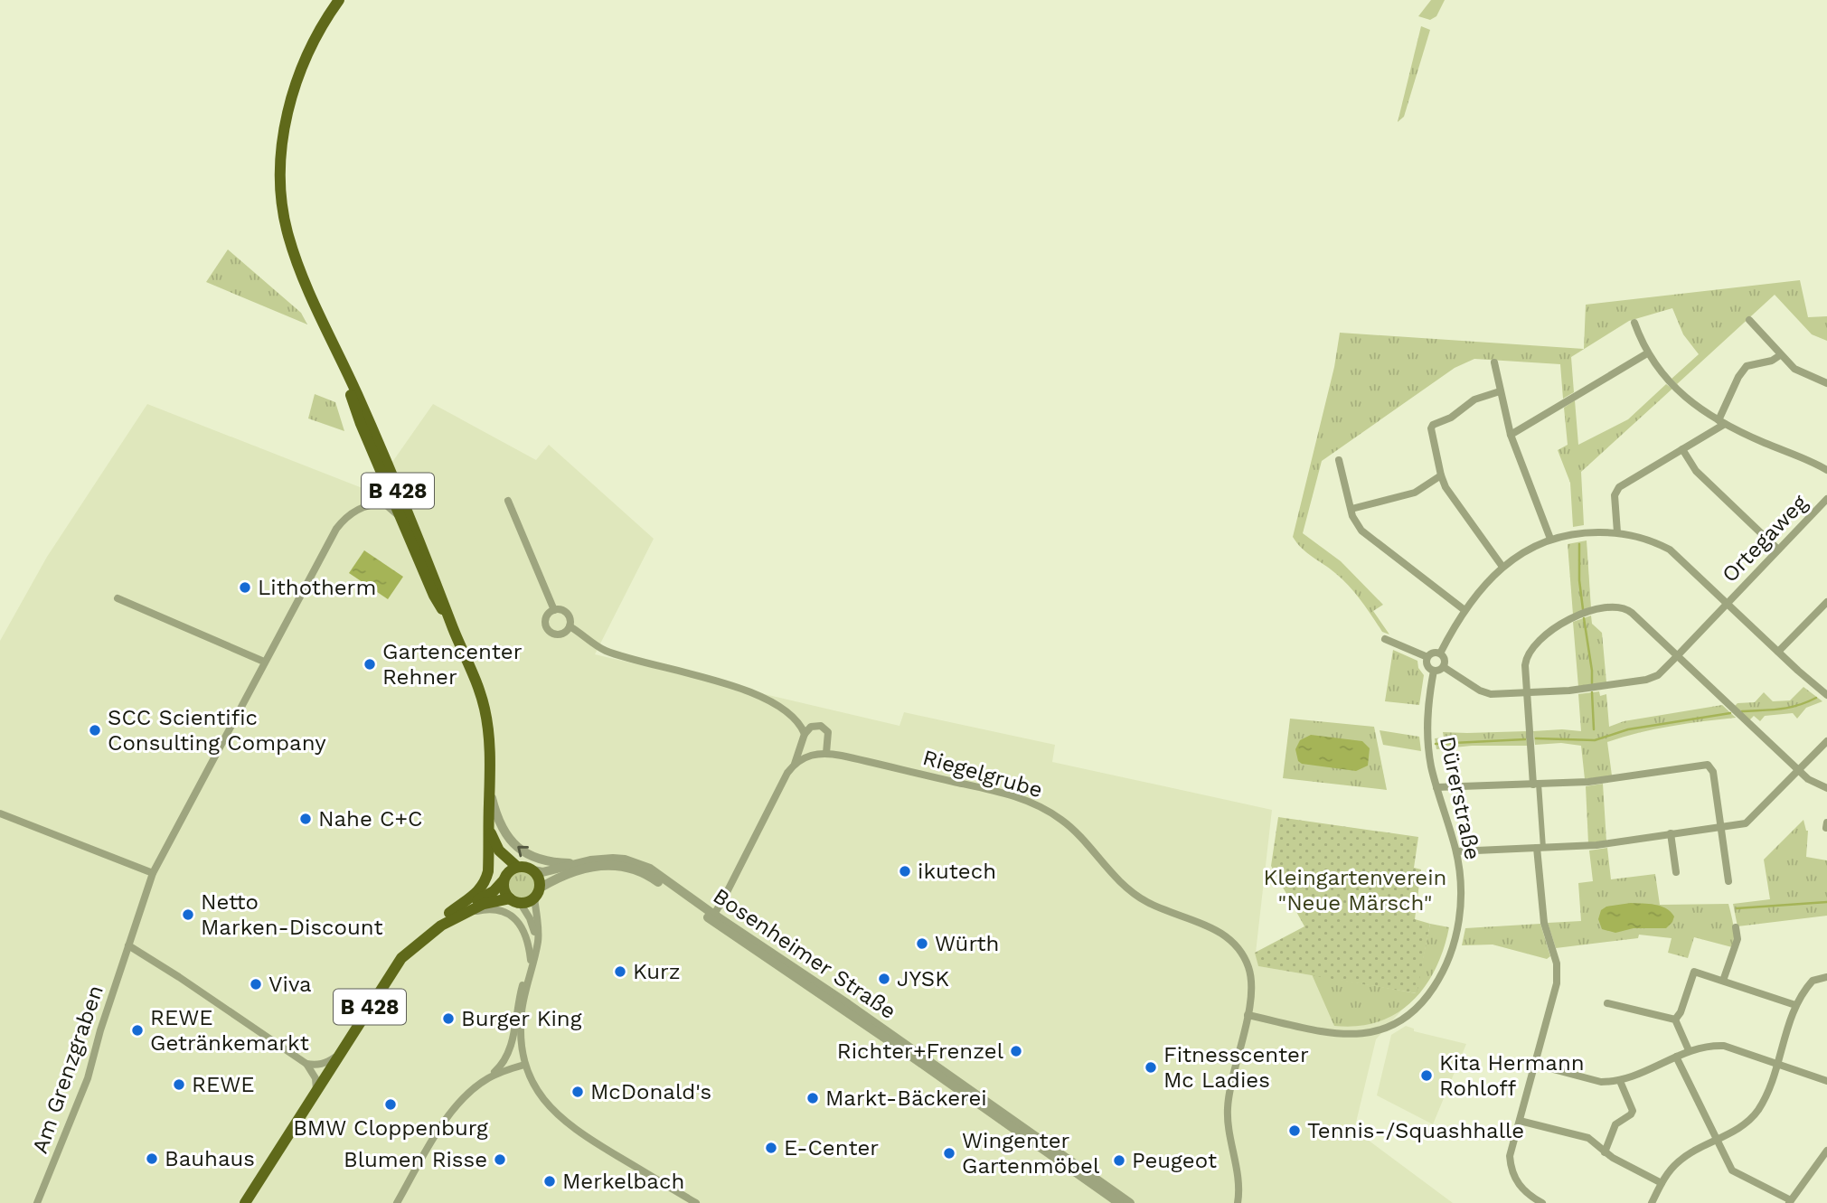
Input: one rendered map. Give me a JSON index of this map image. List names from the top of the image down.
{
  "streets": {
    "main road": ["B 428"],
    "street": [
      "Ortegaweg",
      "Riegelgrube",
      "Dürerstraße",
      "Bosenheimer Straße",
      "Am Grenzgraben"
    ]
  },
  "crossings": [
    ["B 428", "Bosenheimer Straße"],
    ["B 428", "Am Grenzgraben"],
    ["Ortegaweg", "Dürerstraße"],
    ["Riegelgrube", "Dürerstraße"]
  ],
  "parks": ["Kleingartenverein \"Neue Märsch\""],
  "places": [
    "Lithotherm",
    "Gartencenter Rehner",
    "SCC Scientific Consulting Company",
    "Nahe C+C",
    "ikutech",
    "Netto Marken-Discount",
    "Würth",
    "Kurz",
    "JYSK",
    "Viva",
    "Burger King",
    "REWE Getränkemarkt",
    "Richter+Frenzel",
    "Fitnesscenter Mc Ladies",
    "Kita Hermann Rohloff",
    "REWE",
    "McDonald's",
    "Markt-Bäckerei",
    "BMW Cloppenburg",
    "Tennis-/Squashhalle",
    "E-Center",
    "Wingenter Gartenmöbel",
    "Bauhaus",
    "Blumen Risse",
    "Peugeot",
    "Merkelbach"
  ]
}
